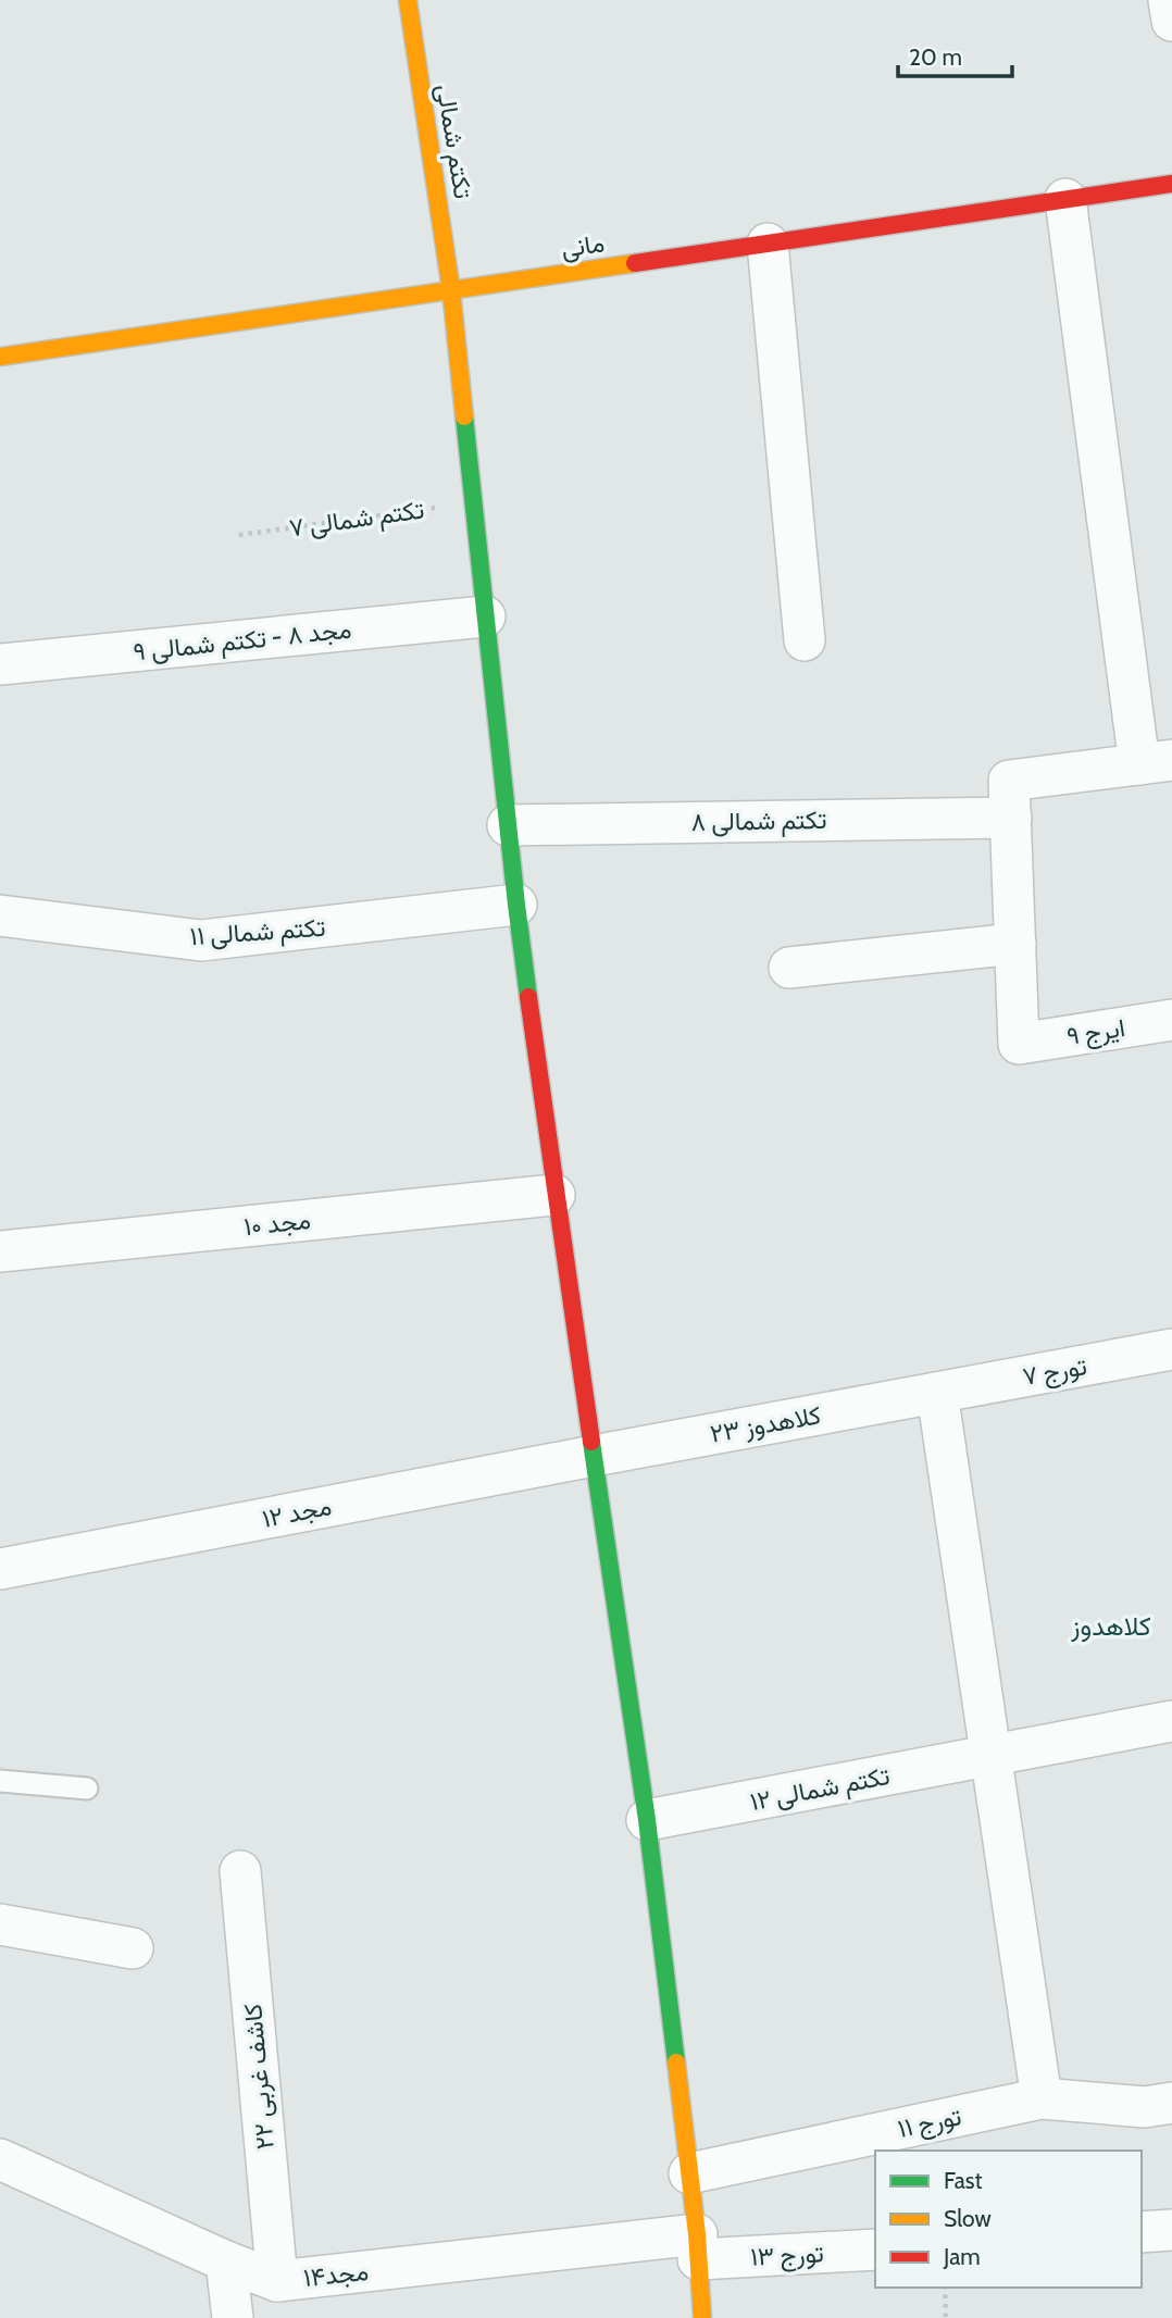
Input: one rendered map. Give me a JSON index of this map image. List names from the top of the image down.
{
  "streets": {
    "street": [
      "تکتم شمالی",
      "مانی",
      "مجد ۸ - تکتم شمالی ۹",
      "تکتم شمالی ۸",
      "تکتم شمالی ۱۱",
      "ایرج ۹",
      "مجد ۱۰",
      "تورج ۷",
      "کلاهدوز ۲۳",
      "مجد ۱۲",
      "تکتم شمالی ۱۲",
      "کاشف غربی ۲۲",
      "تورج ۱۱",
      "تورج ۱۳",
      "مجد۱۴"
    ],
    "path": ["تکتم شمالی ۷"]
  },
  "crossings": [
    ["تکتم شمالی", "مانی"],
    ["تکتم شمالی", "تکتم شمالی ۷"],
    ["تکتم شمالی", "مجد ۸ - تکتم شمالی ۹"],
    ["تکتم شمالی", "تکتم شمالی ۸"],
    ["تکتم شمالی", "تکتم شمالی ۱۱"],
    ["تکتم شمالی", "مجد ۱۰"],
    ["تکتم شمالی", "کلاهدوز ۲۳"],
    ["تکتم شمالی", "مجد ۱۲"],
    ["تکتم شمالی", "تکتم شمالی ۱۲"],
    ["تکتم شمالی", "تورج ۱۱"],
    ["تکتم شمالی", "تورج ۱۳"],
    ["تکتم شمالی", "مجد۱۴"],
    ["تورج ۷", "کلاهدوز ۲۳"],
    ["کلاهدوز ۲۳", "مجد ۱۲"],
    ["کاشف غربی ۲۲", "مجد۱۴"],
    ["تورج ۱۳", "مجد۱۴"]
  ],
  "districts": ["کلاهدوز"],
  "legend": ["Fast", "Slow", "Jam"],
  "scale_bar": "20 m"
}
